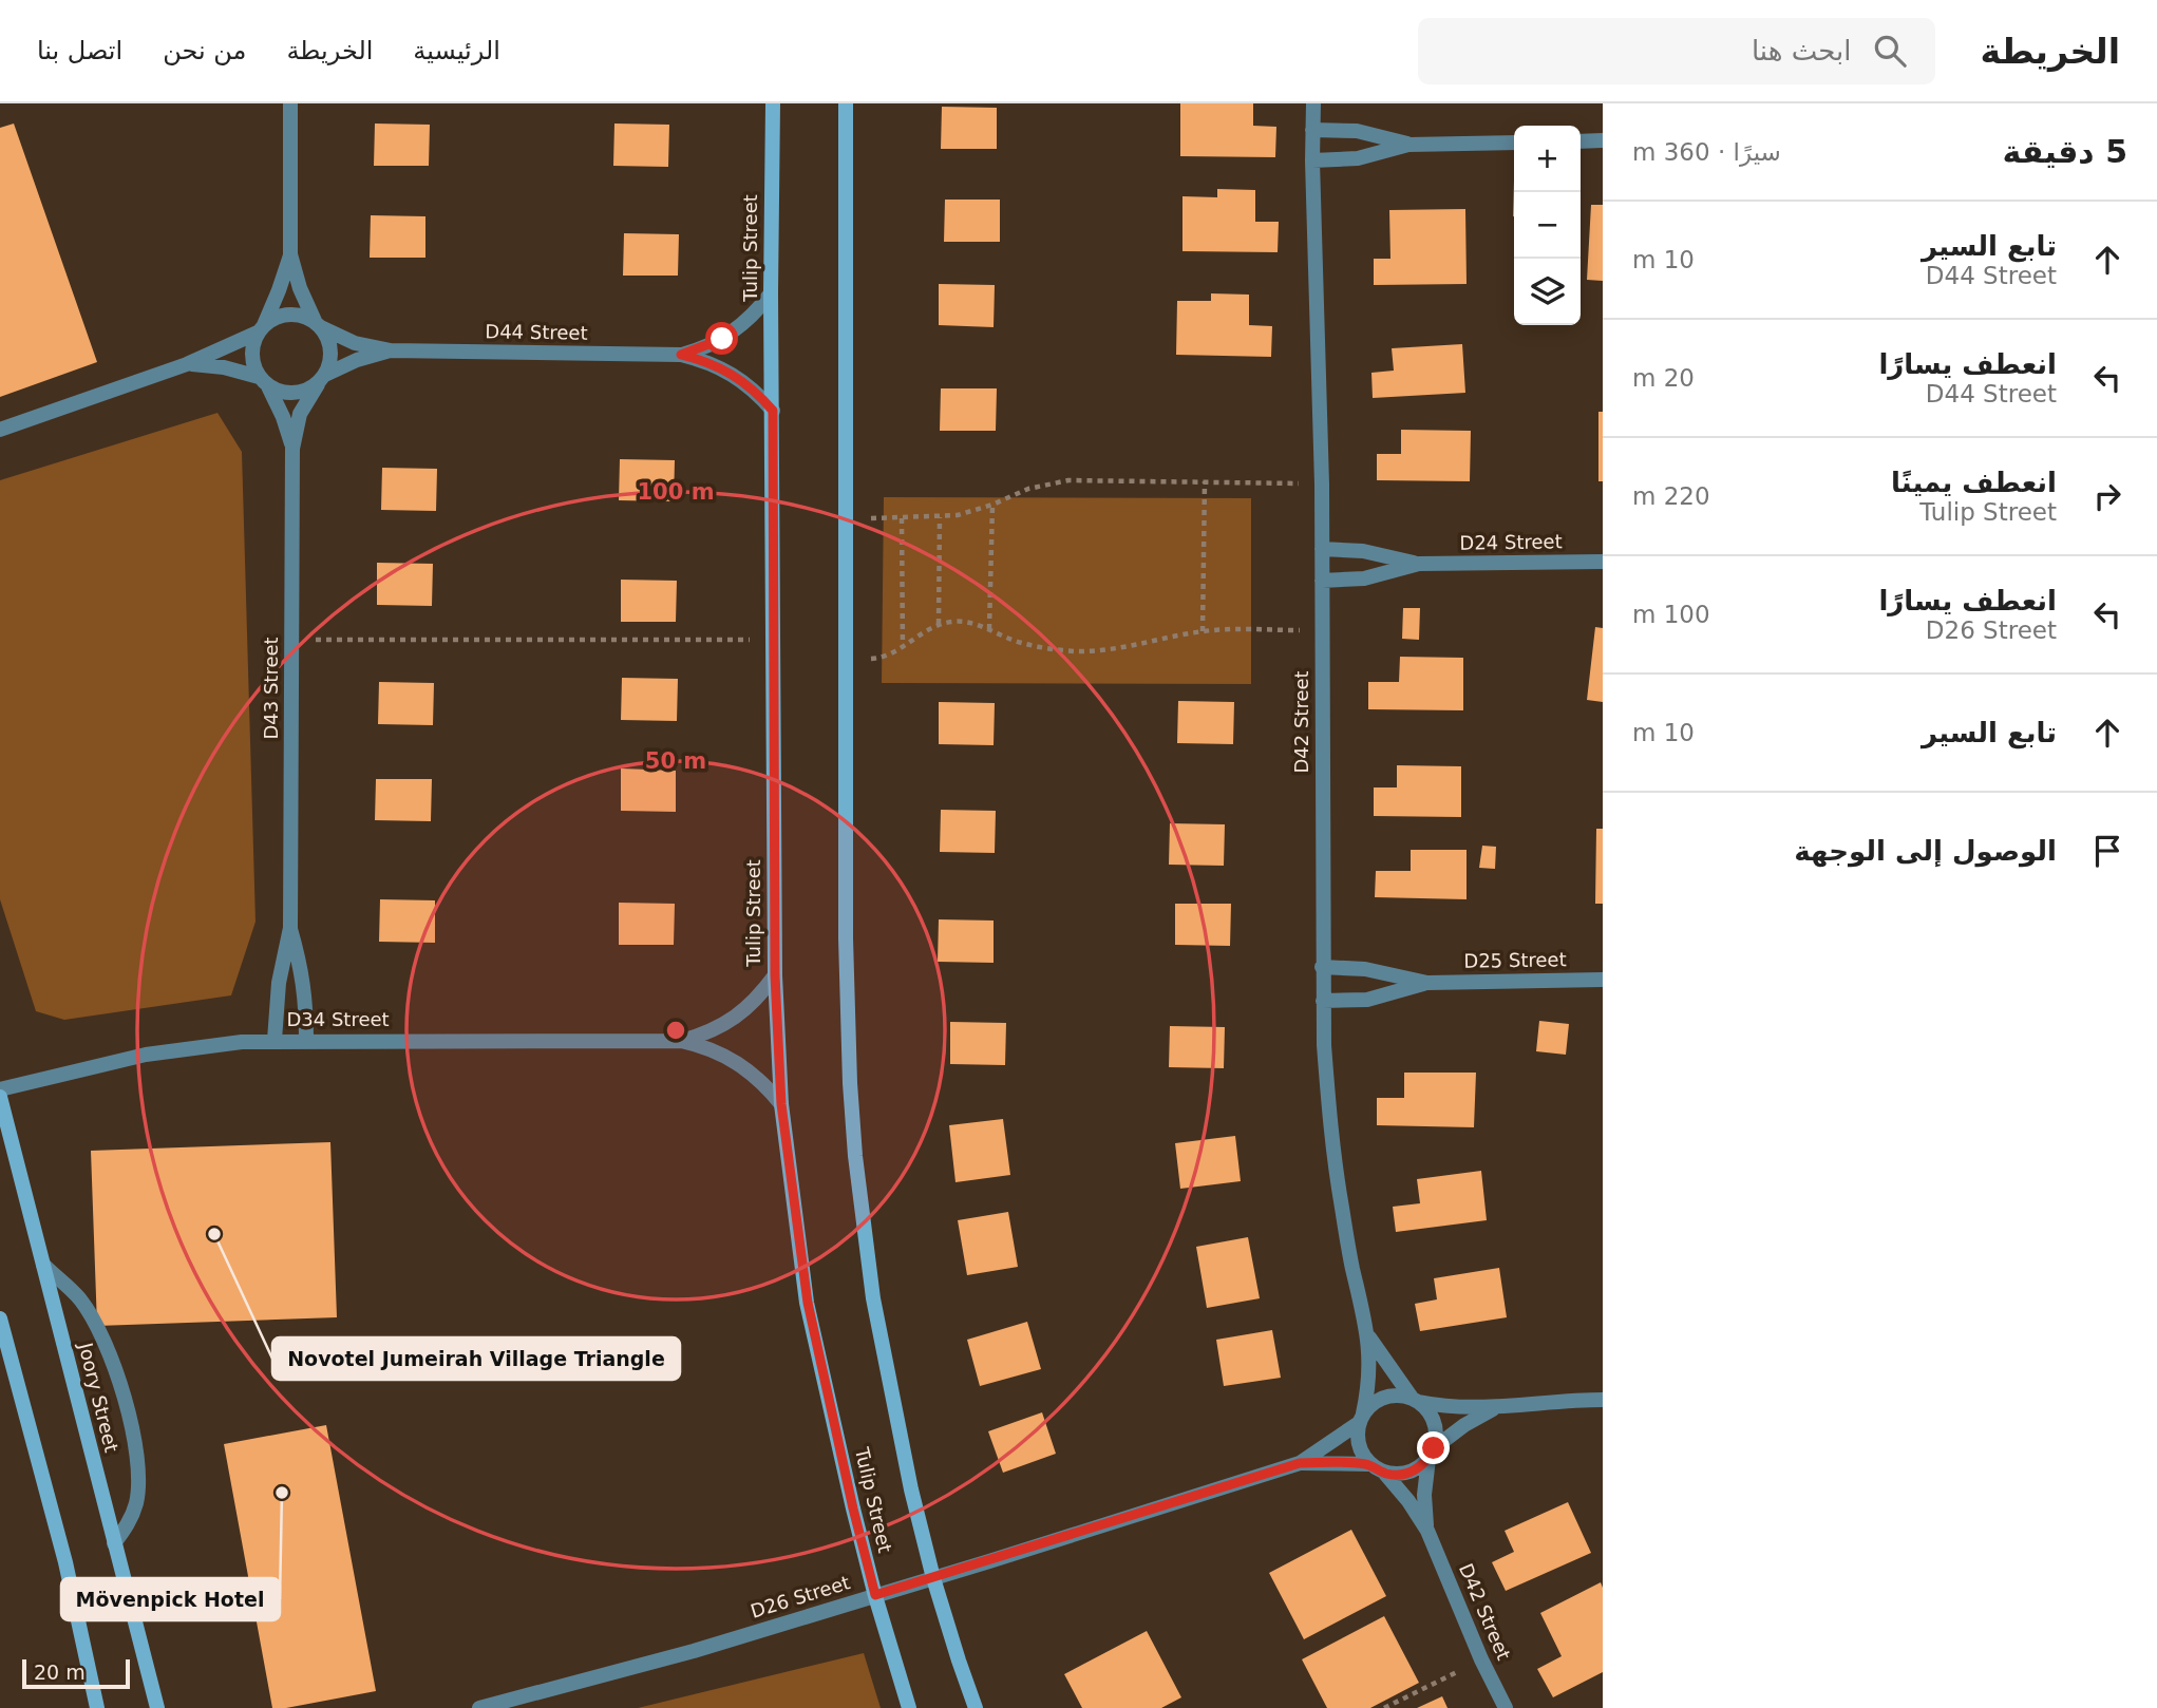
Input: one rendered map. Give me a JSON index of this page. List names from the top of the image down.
{
  "streets": {
    "street": [
      "Tulip Street",
      "D44 Street",
      "D24 Street",
      "D43 Street",
      "D42 Street",
      "D25 Street",
      "D34 Street",
      "Joory Street",
      "D26 Street"
    ]
  },
  "crossings": [
    ["Tulip Street", "D44 Street"],
    ["Tulip Street", "D34 Street"],
    ["Tulip Street", "D26 Street"],
    ["D44 Street", "D43 Street"],
    ["D24 Street", "D42 Street"],
    ["D43 Street", "D34 Street"],
    ["D42 Street", "D25 Street"],
    ["D42 Street", "D26 Street"]
  ],
  "places": ["Novotel Jumeirah Village Triangle", "Mövenpick Hotel"],
  "scale_bar": "20 m",
  "page": {
    "header": "الخريطة",
    "search": "ابحث هنا",
    "nav": [
      "الرئيسية",
      "الخريطة",
      "من نحن",
      "اتصل بنا"
    ],
    "heading": ["5 دقيقة", "سيرًا · 360 m"],
    "map_buttons": ["+", "−"],
    "list": [
      ["تابع السير", "D44 Street", "10 m"],
      ["انعطف يسارًا", "D44 Street", "20 m"],
      ["انعطف يمينًا", "Tulip Street", "220 m"],
      ["انعطف يسارًا", "D26 Street", "100 m"],
      ["تابع السير", "10 m"],
      "الوصول إلى الوجهة"
    ],
    "scale": "20 m"
  },
  "rings": ["100 m", "50 m"]
}
